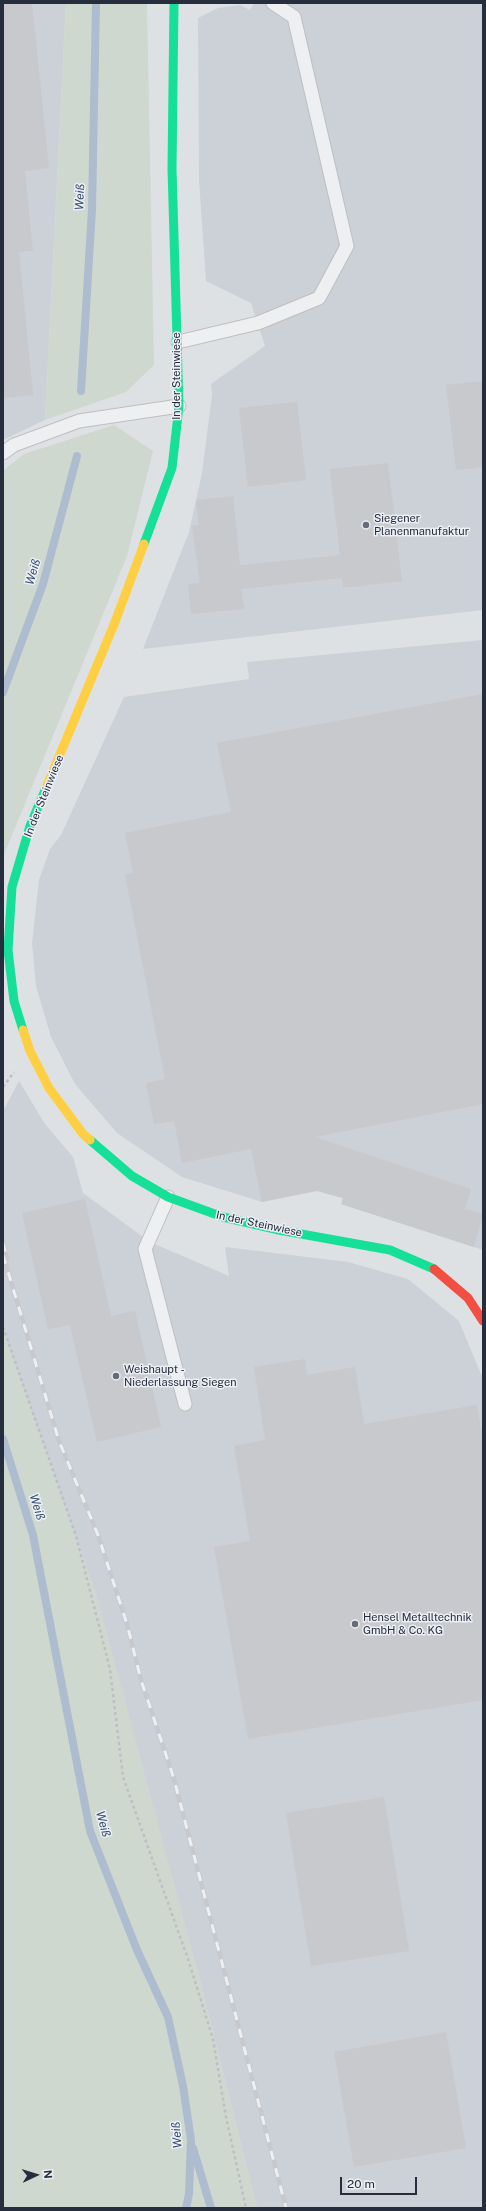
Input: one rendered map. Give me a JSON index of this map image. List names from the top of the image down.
{
  "streets": {
    "street": ["In der Steinwiese"]
  },
  "water": ["Weiß"],
  "places": ["Siegener Planenmanufaktur", "Weishaupt - Niederlassung Siegen", "Hensel Metalltechnik GmbH & Co. KG"],
  "scale_bar": "20 m",
  "north": "right"
}
